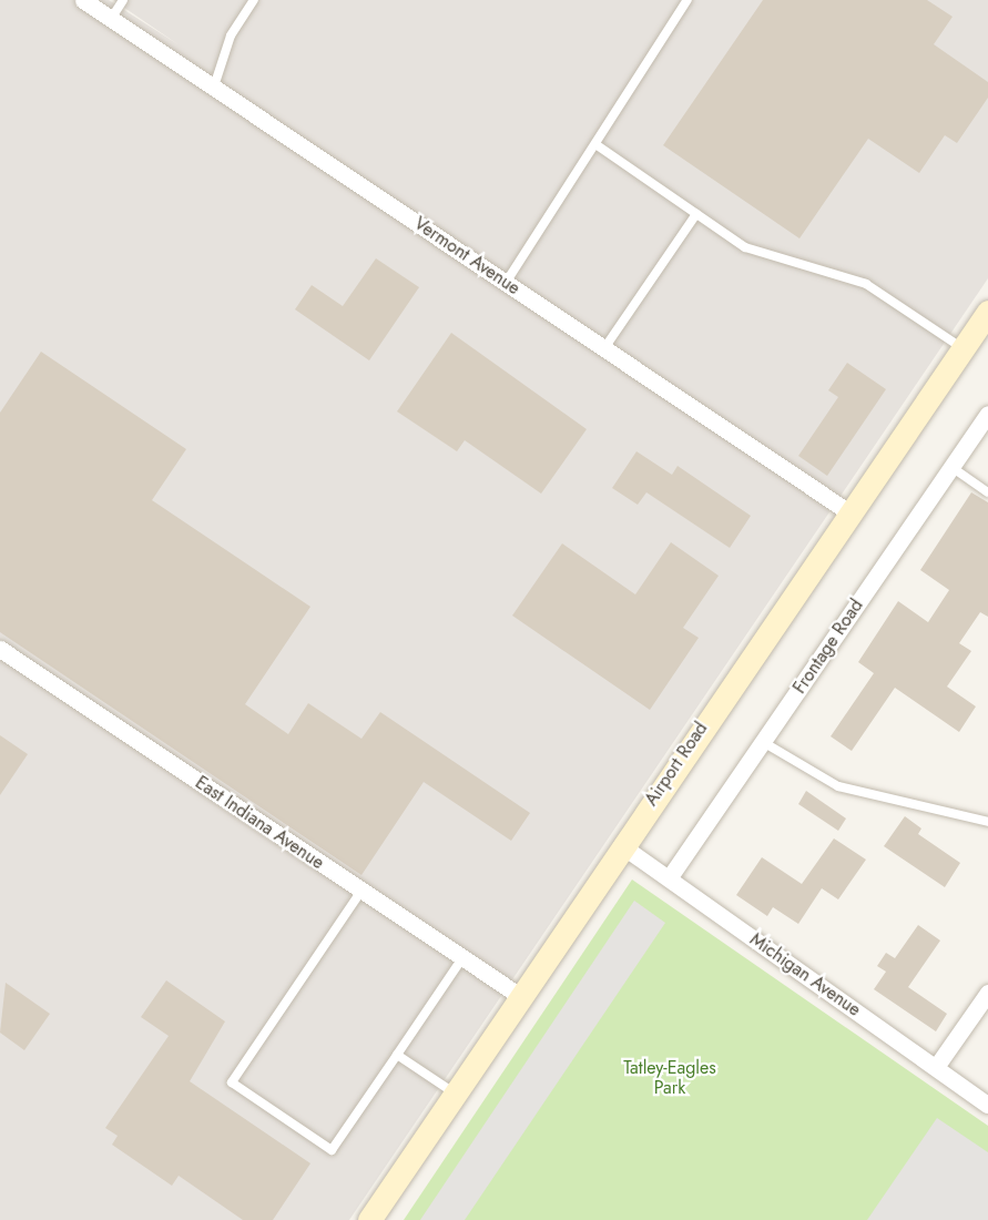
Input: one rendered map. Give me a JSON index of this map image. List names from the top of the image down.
{
  "streets": {
    "main road": ["Airport Road"],
    "street": [
      "Vermont Avenue",
      "Frontage Road",
      "East Indiana Avenue",
      "Michigan Avenue"
    ]
  },
  "crossings": [
    ["Vermont Avenue", "Airport Road"],
    ["Frontage Road", "Michigan Avenue"],
    ["Airport Road", "East Indiana Avenue"],
    ["Airport Road", "Michigan Avenue"]
  ],
  "parks": ["Tatley-Eagles Park"]
}
